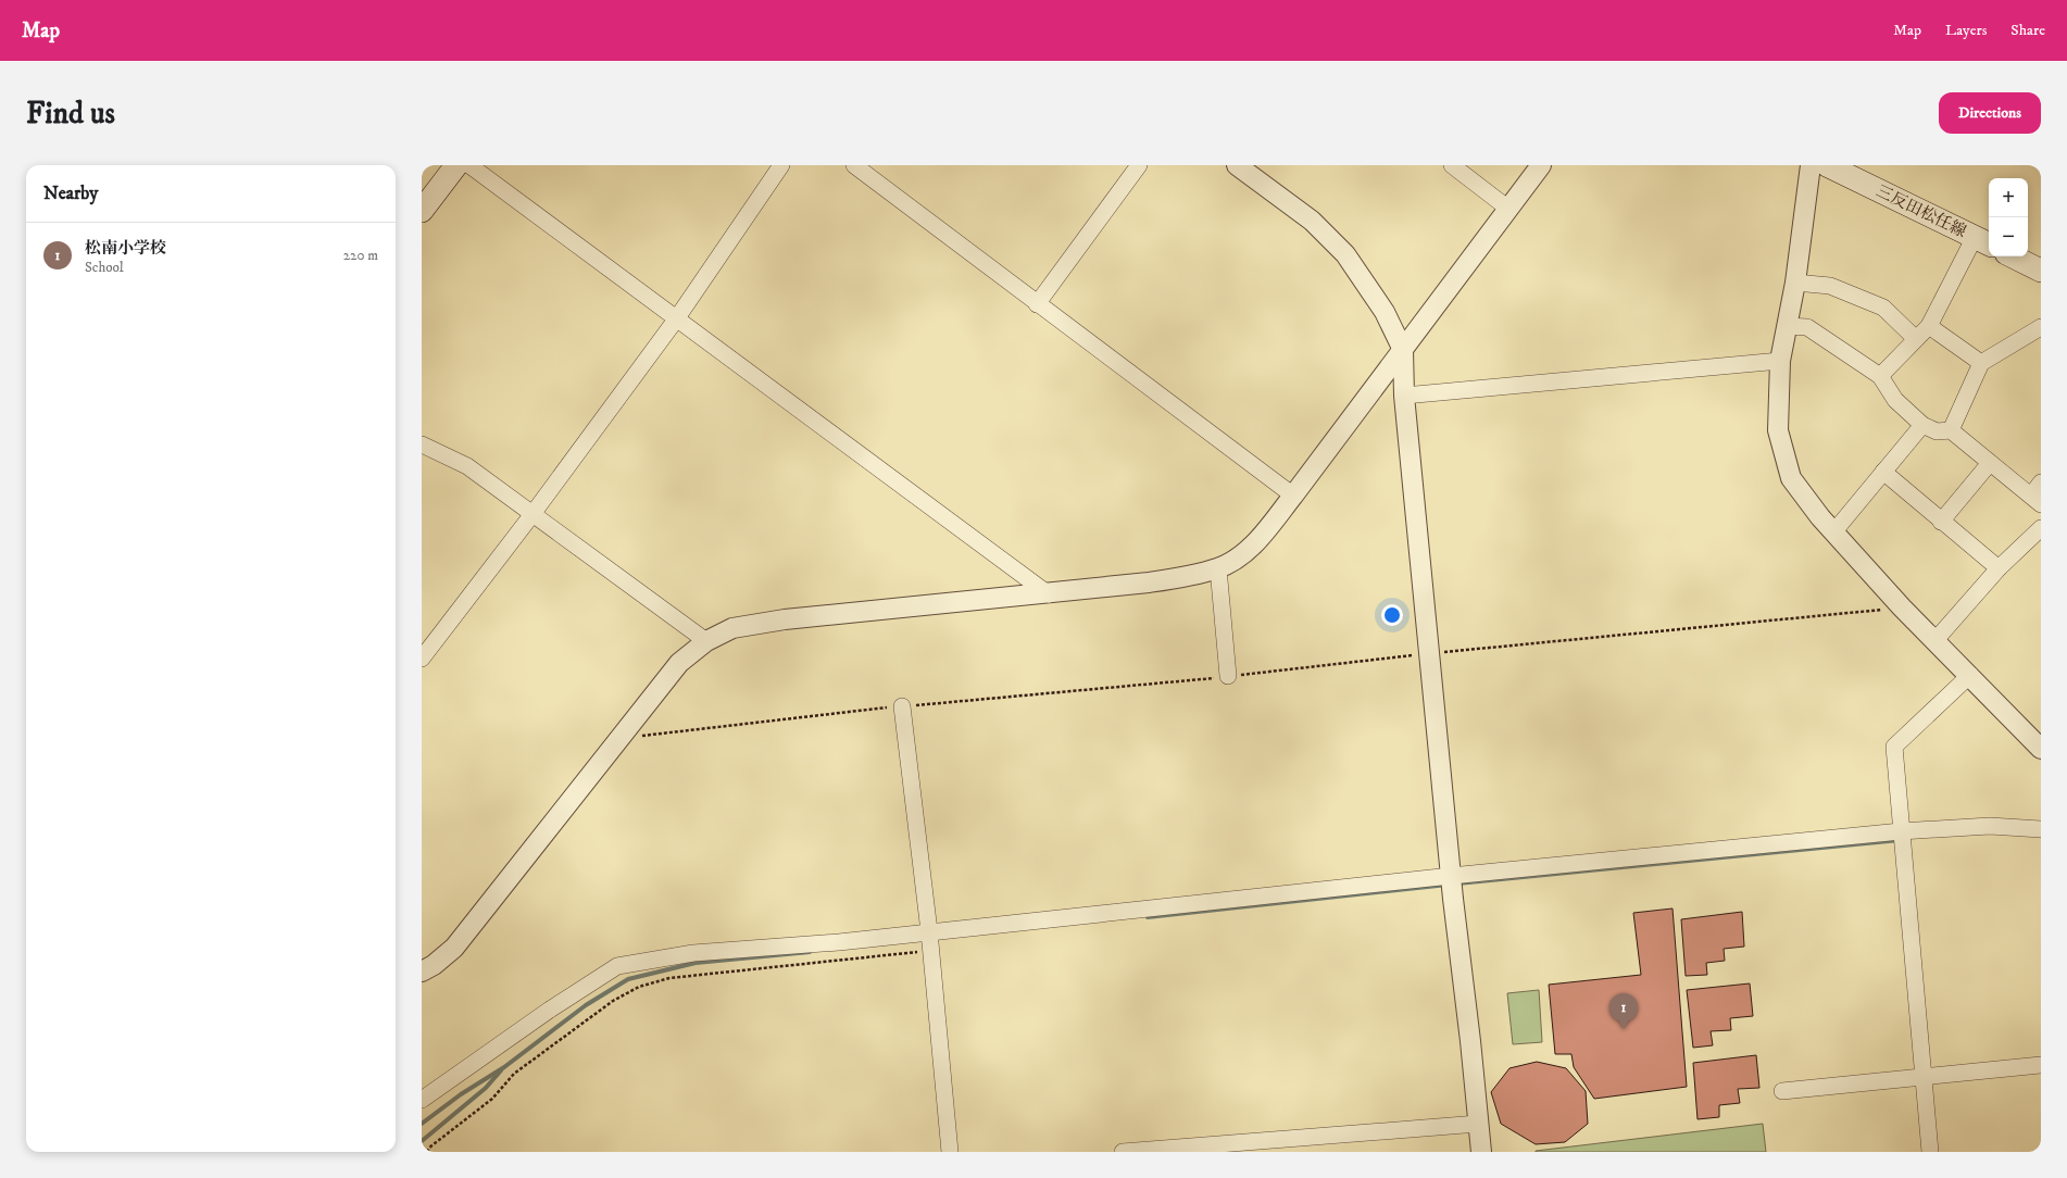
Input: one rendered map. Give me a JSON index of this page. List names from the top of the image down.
{
  "streets": {
    "main road": ["三反田松任線"]
  },
  "page": {
    "header": "Map",
    "nav": ["Map", "Layers", "Share"],
    "buttons": "Directions",
    "title": "Find us",
    "heading": "Nearby",
    "map_buttons": ["+", "−"],
    "list": [
      {
        "mark": "1",
        "name": "松南小学校",
        "note": "School",
        "value": "220 m"
      }
    ],
    "pins": "1"
  }
}
